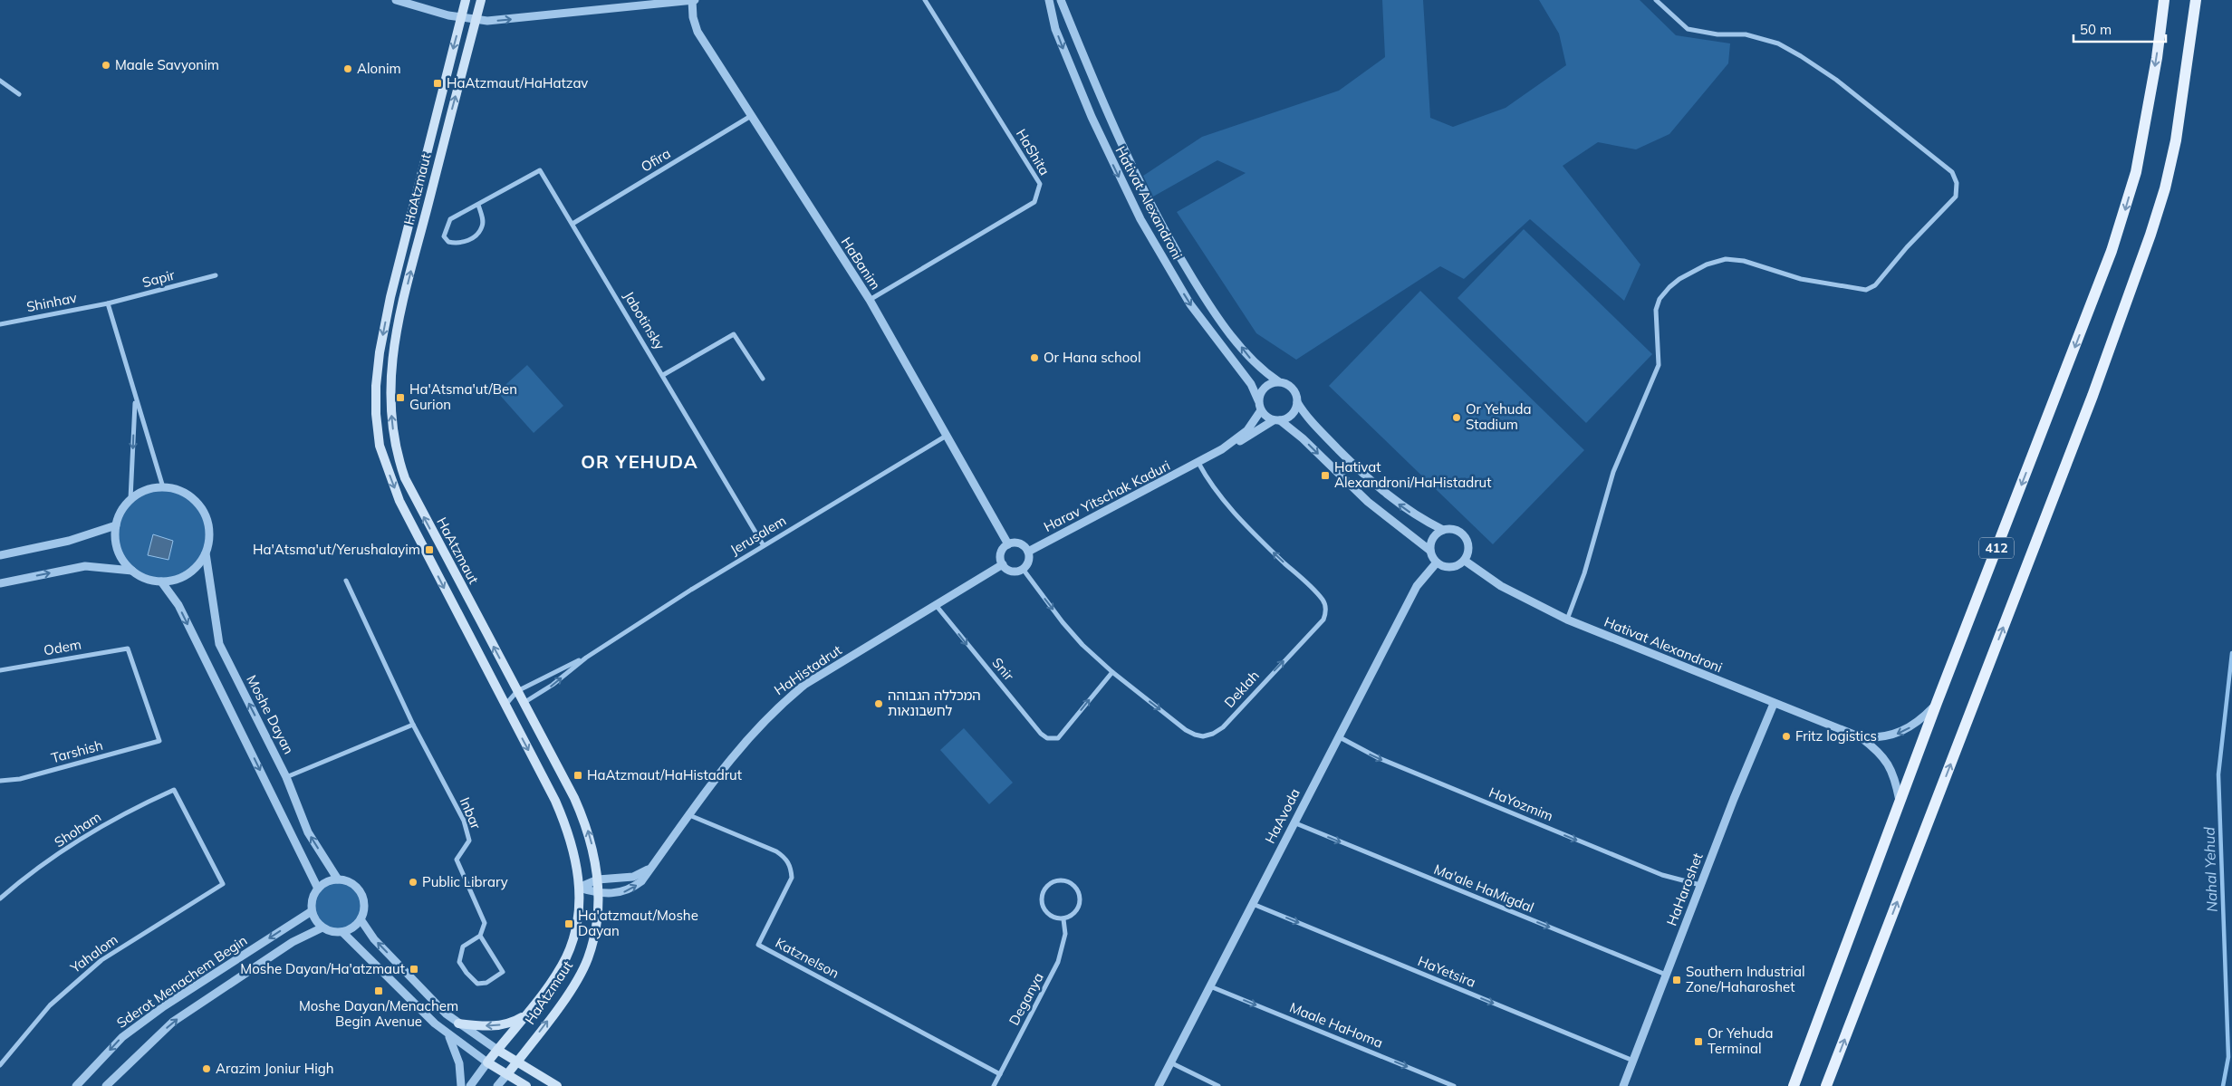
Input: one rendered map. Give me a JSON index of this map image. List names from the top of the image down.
{
  "streets": {
    "main road": ["HaAtzmaut", "412"],
    "street": [
      "HaShita",
      "Ofira",
      "Hativat Alexandroni",
      "HaBanim",
      "Sapir",
      "Shinhav",
      "Jabotinsky",
      "Harav Yitschak Kaduri",
      "Jerusalem",
      "Odem",
      "Snir",
      "HaHistadrut",
      "Deklah",
      "Moshe Dayan",
      "Tarshish",
      "HaYozmim",
      "Inbar",
      "HaAvoda",
      "Shoham",
      "Ma'ale HaMigdal",
      "HaHaroshet",
      "Yahalom",
      "Katznelson",
      "HaYetsira",
      "Sderot Menachem Begin",
      "Deganya",
      "Maale HaHoma"
    ]
  },
  "crossings": [
    ["HaShita", "HaBanim"],
    ["Ofira", "HaBanim"],
    ["Ofira", "Jabotinsky"],
    ["HaAtzmaut", "Jerusalem"],
    ["HaAtzmaut", "HaHistadrut"],
    ["Hativat Alexandroni", "412"],
    ["Hativat Alexandroni", "HaAvoda"],
    ["Hativat Alexandroni", "HaHaroshet"],
    ["HaBanim", "Harav Yitschak Kaduri"],
    ["HaBanim", "Jerusalem"],
    ["HaBanim", "HaHistadrut"],
    ["HaBanim", "Deklah"],
    ["Sapir", "Shinhav"],
    ["Jabotinsky", "Jerusalem"],
    ["Harav Yitschak Kaduri", "HaHistadrut"],
    ["Harav Yitschak Kaduri", "Deklah"],
    ["Odem", "Tarshish"],
    ["Snir", "HaHistadrut"],
    ["Snir", "Deklah"],
    ["HaHistadrut", "Deklah"],
    ["HaHistadrut", "Katznelson"],
    ["Moshe Dayan", "Sderot Menachem Begin"],
    ["HaYozmim", "HaAvoda"],
    ["HaYozmim", "HaHaroshet"],
    ["HaAvoda", "Ma'ale HaMigdal"],
    ["HaAvoda", "HaYetsira"],
    ["HaAvoda", "Maale HaHoma"],
    ["Shoham", "Yahalom"],
    ["Ma'ale HaMigdal", "HaHaroshet"],
    ["HaHaroshet", "HaYetsira"],
    ["Katznelson", "Deganya"]
  ],
  "one_way": [
    "HaYozmim",
    "Ma'ale HaMigdal",
    "HaYetsira",
    "Maale HaHoma"
  ],
  "districts": ["OR YEHUDA"],
  "water": ["Nahal Yehud"],
  "places": {
    "other": [
      "Maale Savyonim",
      "Alonim",
      "Or Hana school",
      "Or Yehuda Stadium",
      "המכללה הגבוהה לחשבונאות",
      "Fritz logistics",
      "Public Library",
      "Arazim Joniur High"
    ],
    "transit": [
      "HaAtzmaut/HaHatzav",
      "Ha'Atsma'ut/Ben Gurion",
      "Hativat Alexandroni/HaHistadrut",
      "Ha'Atsma'ut/Yerushalayim",
      "HaAtzmaut/HaHistadrut",
      "Ha'atzmaut/Moshe Dayan",
      "Moshe Dayan/Ha'atzmaut",
      "Southern Industrial Zone/Haharoshet",
      "Moshe Dayan/Menachem Begin Avenue",
      "Or Yehuda Terminal"
    ]
  },
  "scale_bar": "50 m"
}
